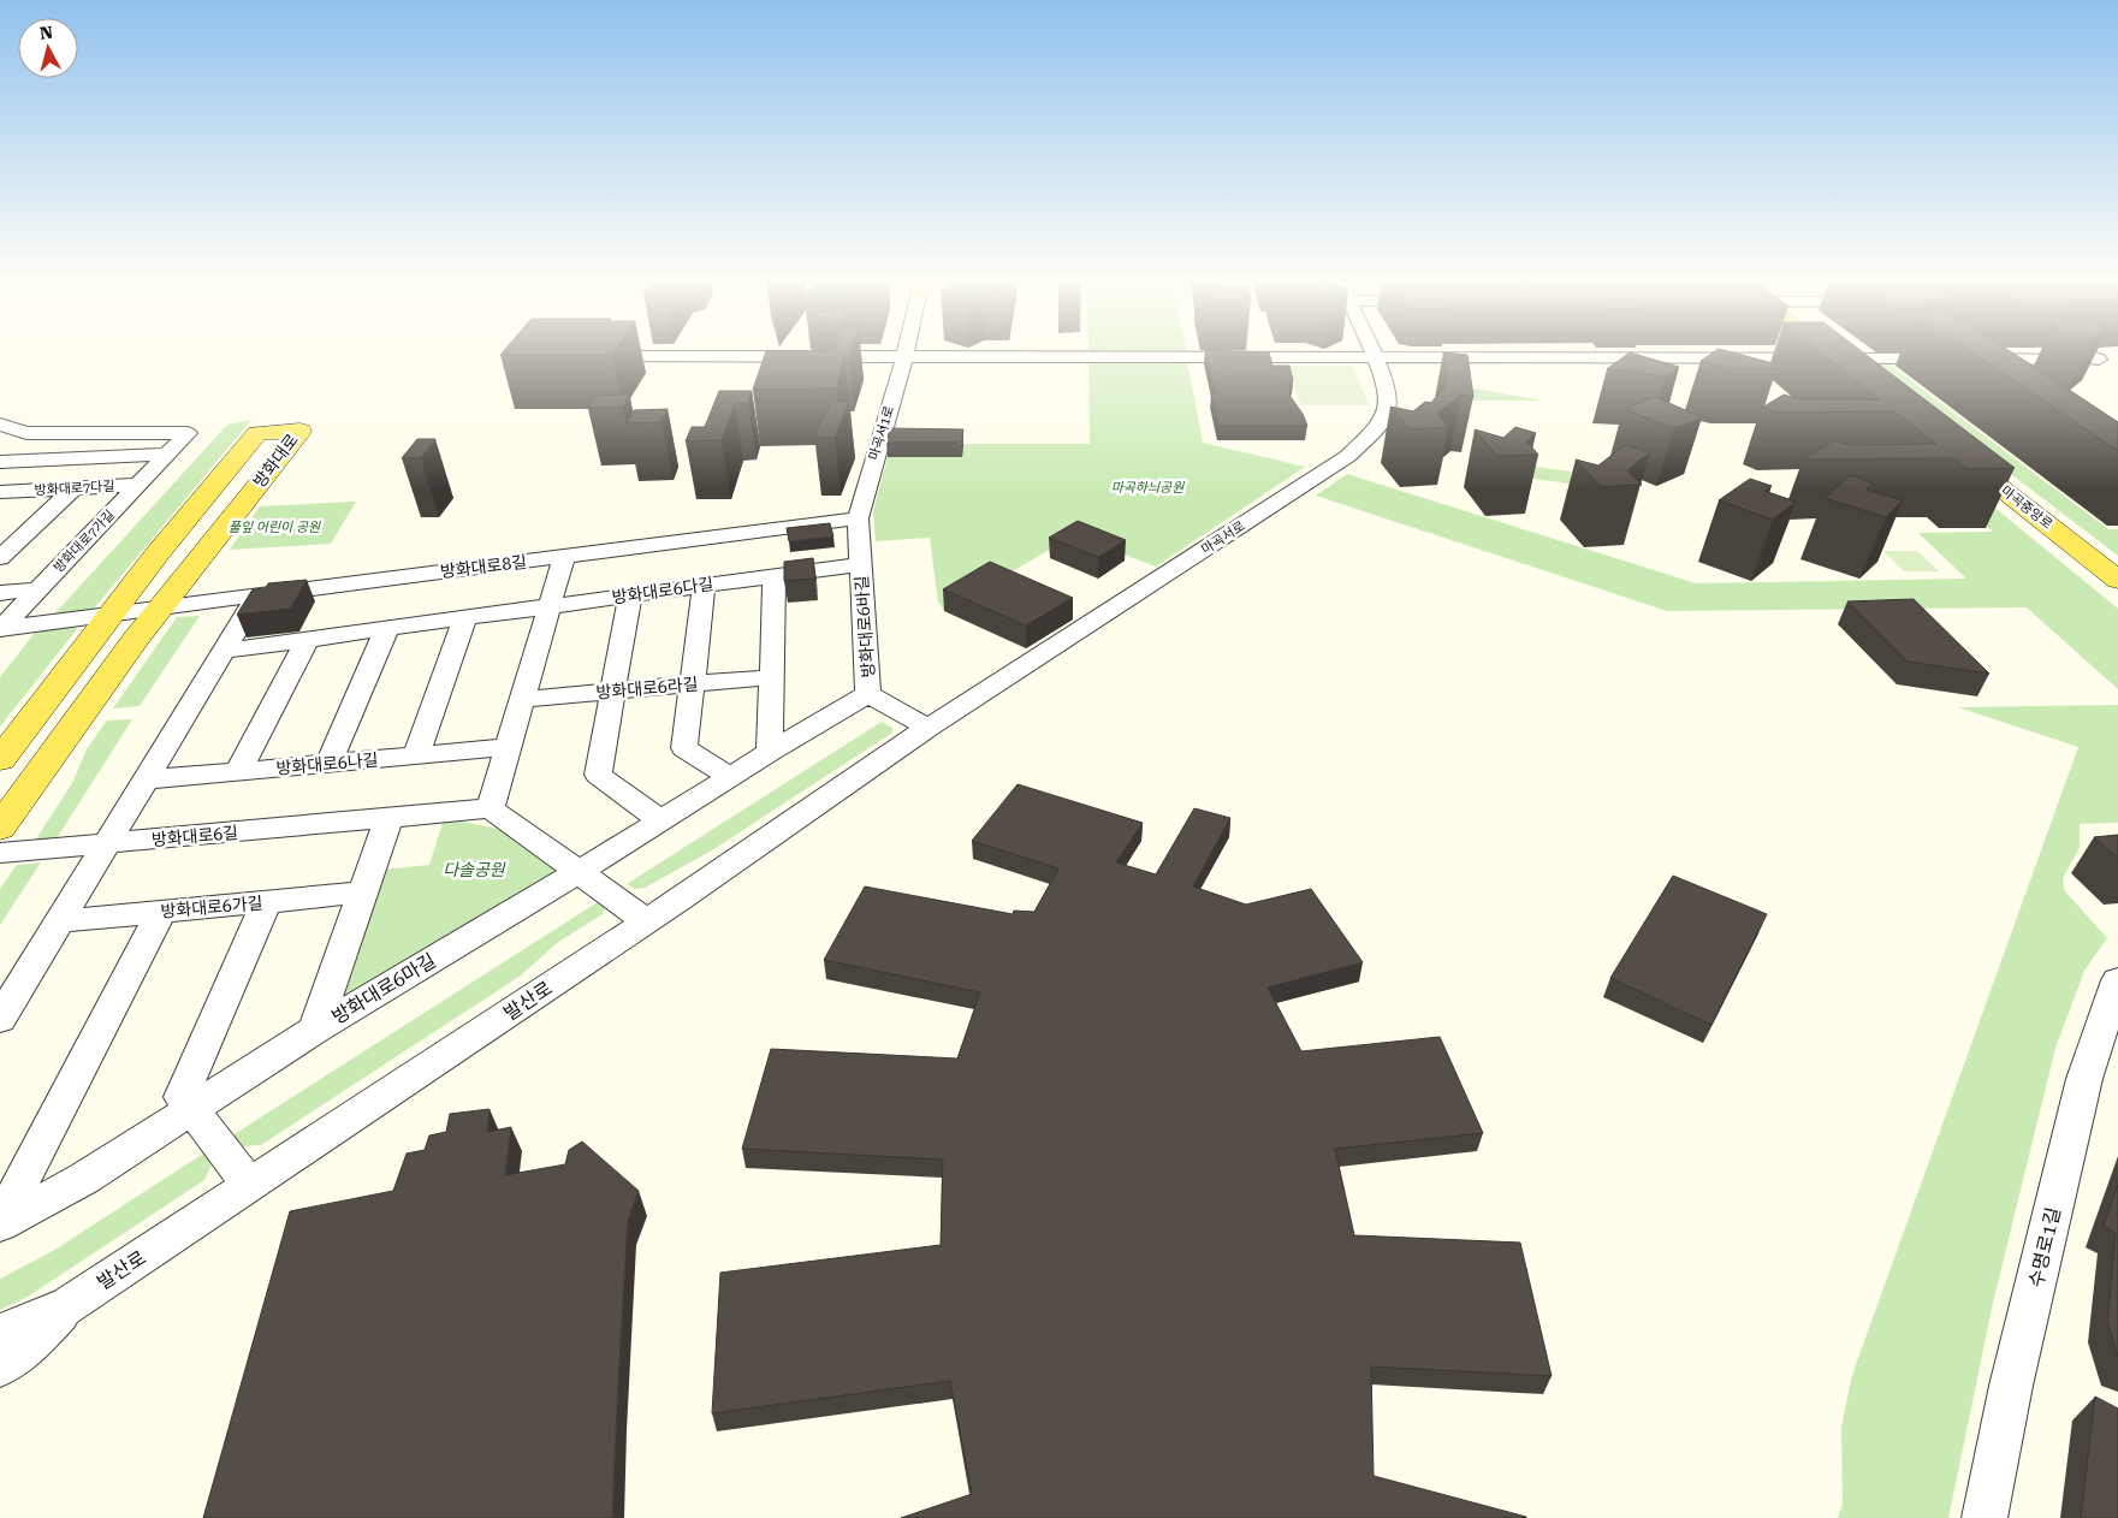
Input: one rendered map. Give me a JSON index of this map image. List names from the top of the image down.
{
  "streets": {
    "main road": ["방화대로", "마곡중앙로"],
    "street": [
      "마곡서1로",
      "방화대로7다길",
      "마곡서로",
      "방화대로7가길",
      "방화대로8길",
      "방화대로6다길",
      "방화대로6바길",
      "방화대로6라길",
      "방화대로6나길",
      "방화대로6길",
      "방화대로6가길",
      "방화대로6마길",
      "발산로",
      "수명로1길"
    ]
  },
  "crossings": [
    ["마곡서1로", "방화대로8길"],
    ["마곡서1로", "방화대로6바길"],
    ["방화대로", "방화대로8길"],
    ["방화대로7다길", "방화대로7가길"],
    ["마곡서로", "발산로"],
    ["방화대로7가길", "방화대로8길"],
    ["방화대로8길", "방화대로6바길"],
    ["방화대로6다길", "방화대로6바길"],
    ["방화대로6바길", "방화대로6마길"],
    ["방화대로6가길", "방화대로6마길"]
  ],
  "parks": ["마곡하늬공원", "풀잎 어린이 공원", "다솔공원"],
  "north": "top"
}
